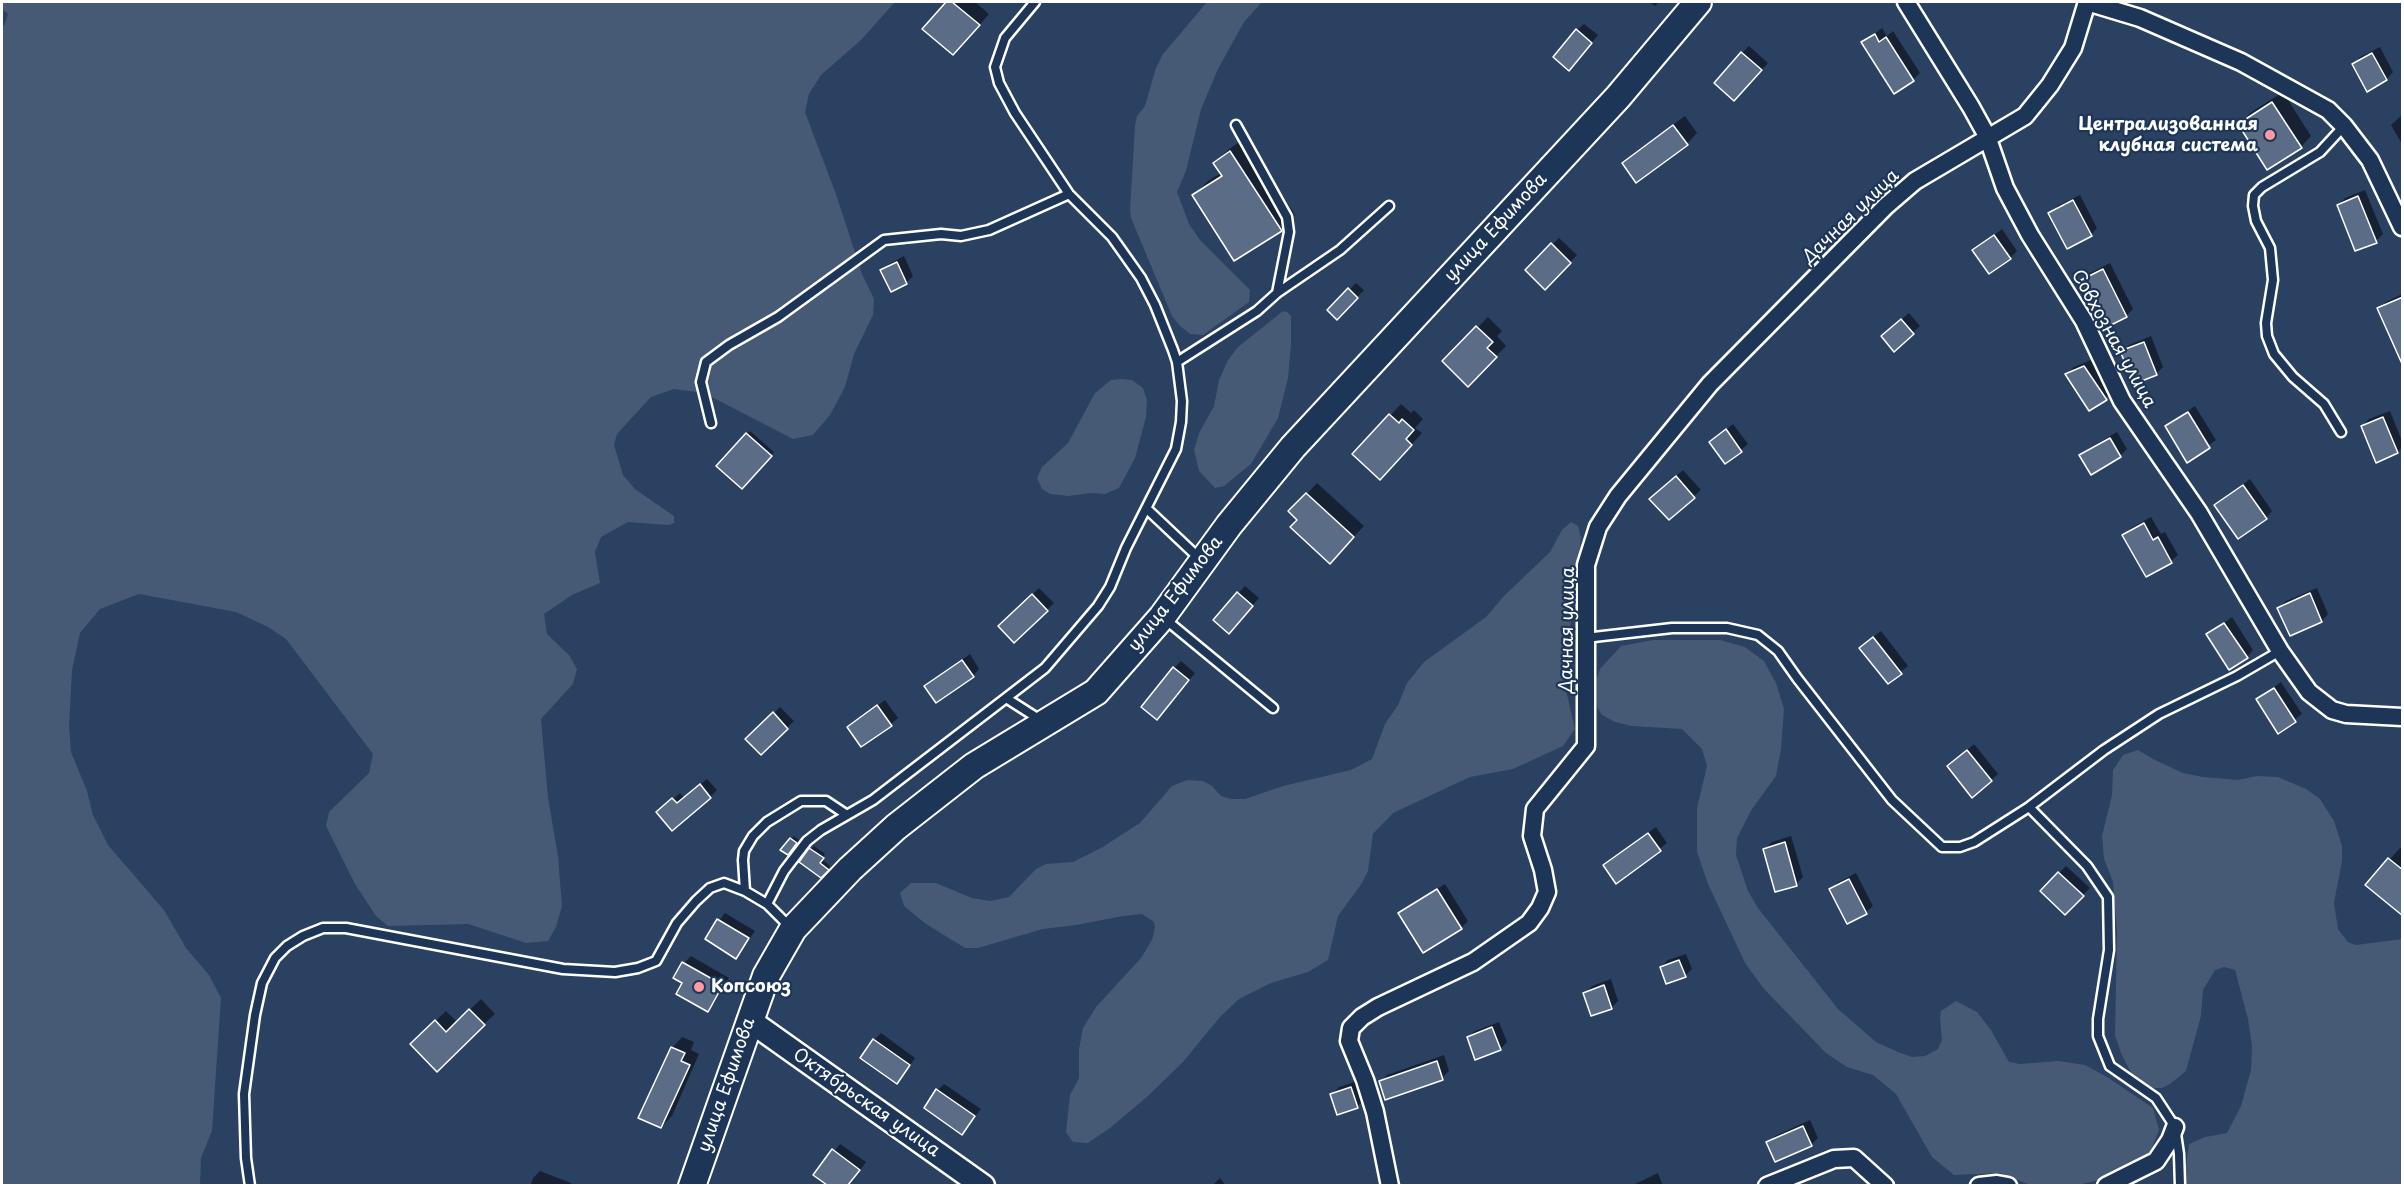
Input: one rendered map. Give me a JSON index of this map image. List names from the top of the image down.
{
  "streets": {
    "main road": ["улица Ефимова"],
    "street": ["Дачная улица", "Совхозная улица", "Октябрьская улица"]
  },
  "crossings": [
    ["Дачная улица", "Совхозная улица"],
    ["улица Ефимова", "Октябрьская улица"]
  ],
  "places": ["Централизованная клубная система", "Копсоюз"]
}
